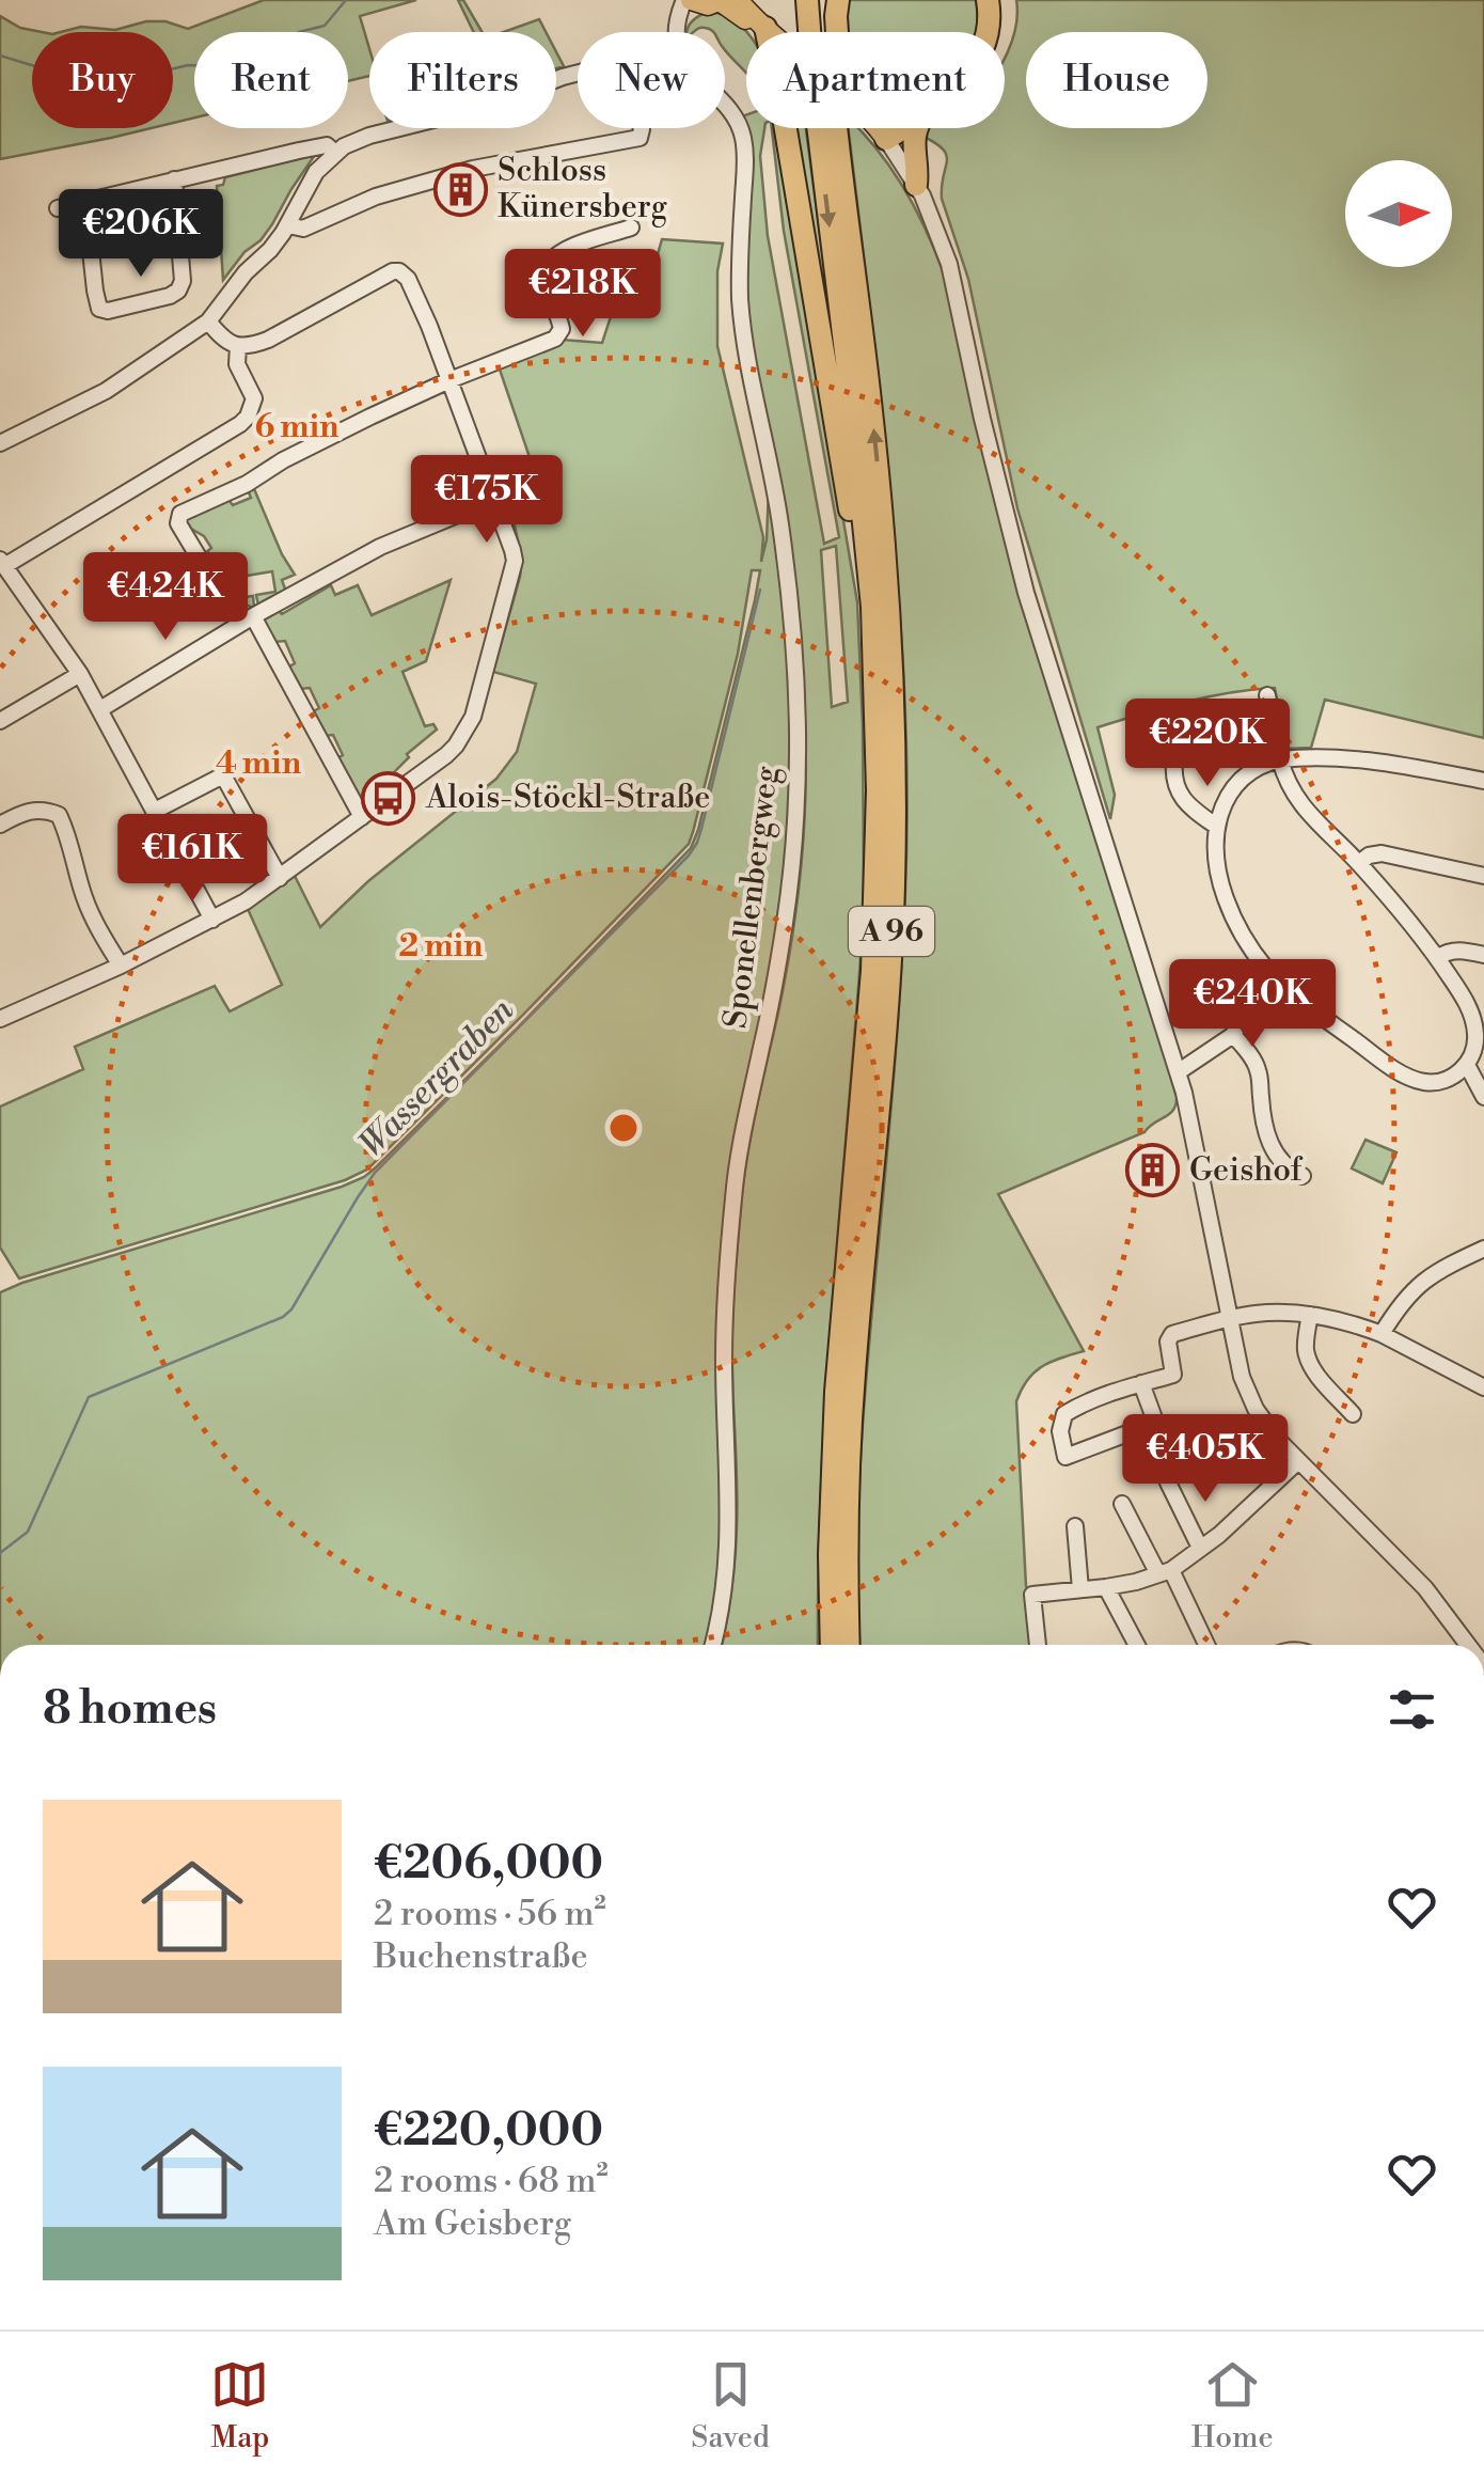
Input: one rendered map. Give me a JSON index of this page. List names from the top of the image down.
{
  "streets": {
    "highway": ["A 96"],
    "street": ["Sponellenbergweg"]
  },
  "water": ["Wassergraben"],
  "places": {
    "building": ["Schloss Künersberg", "Geishof"],
    "bus stop": ["Alois-Stöckl-Straße"]
  },
  "north": "right",
  "page": {
    "chip": [
      "Buy",
      "Rent",
      "Filters",
      "New",
      "Apartment",
      "House"
    ],
    "price": [
      "€206K",
      "€218K",
      "€175K",
      "€424K",
      "€220K",
      "€161K",
      "€240K",
      "€405K"
    ],
    "heading": "8 homes",
    "list": [
      {
        "name": "€206,000",
        "note": "2 rooms · 56 m² · Buchenstraße"
      },
      {
        "name": "€220,000",
        "note": "2 rooms · 68 m² · Am Geisberg"
      }
    ],
    "tabs": ["Map", "Saved", "Home"]
  },
  "rings": ["6 min", "4 min", "2 min"]
}
